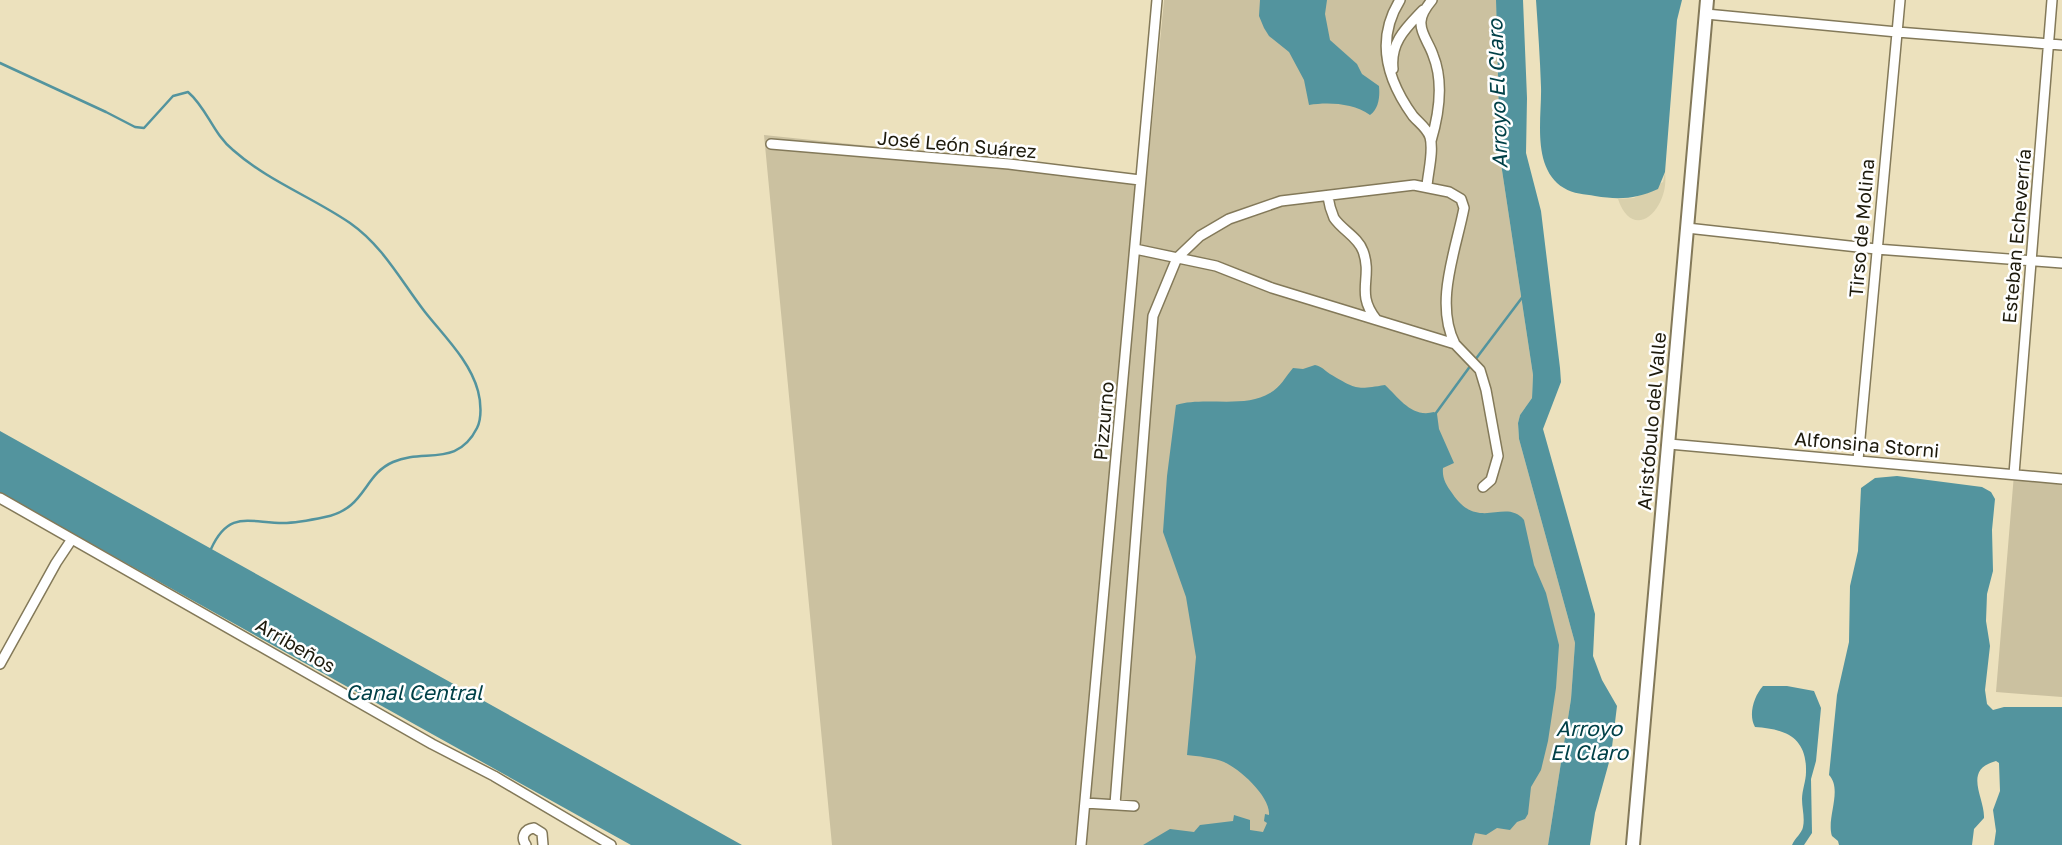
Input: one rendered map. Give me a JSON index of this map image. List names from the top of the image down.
{
  "streets": {
    "street": [
      "José León Suárez",
      "Tirso de Molina",
      "Esteban Echeverría",
      "Pizzurno",
      "Aristóbulo del Valle",
      "Alfonsina Storni",
      "Arribeños"
    ]
  },
  "crossings": [
    ["José León Suárez", "Pizzurno"],
    ["Tirso de Molina", "Alfonsina Storni"],
    ["Esteban Echeverría", "Alfonsina Storni"],
    ["Aristóbulo del Valle", "Alfonsina Storni"]
  ],
  "water": ["Arroyo El Claro", "Canal Central"]
}
